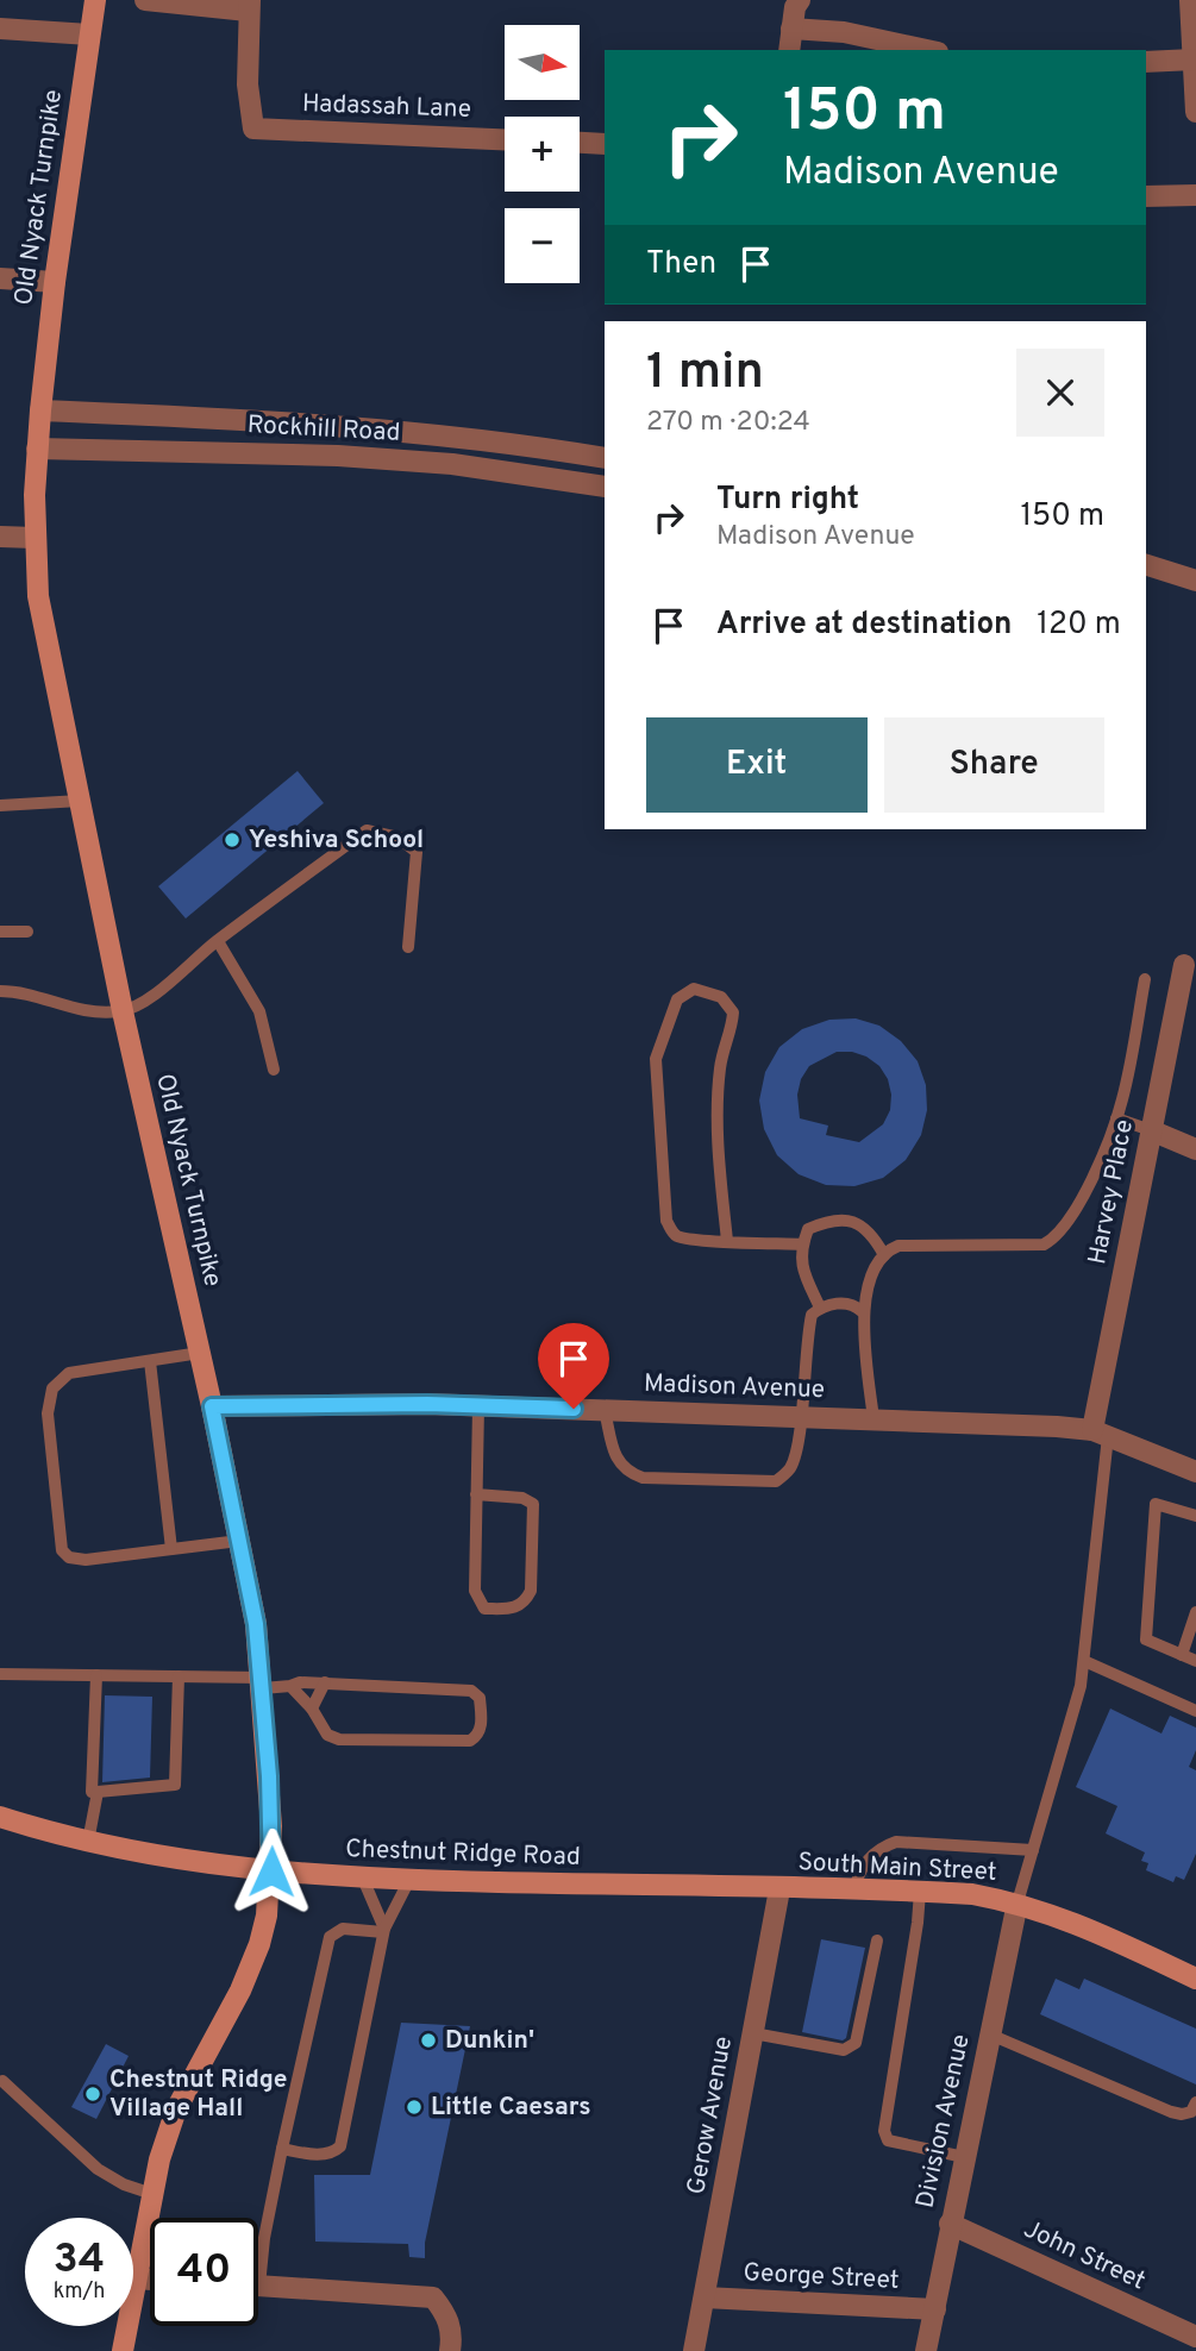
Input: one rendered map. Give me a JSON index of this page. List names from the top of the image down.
{
  "streets": {
    "street": [
      "Hadassah Lane",
      "Old Nyack Turnpike",
      "Rockhill Road",
      "Harvey Place",
      "Madison Avenue",
      "Chestnut Ridge Road",
      "South Main Street",
      "Gerow Avenue",
      "Division Avenue",
      "John Street",
      "George Street"
    ]
  },
  "crossings": [
    ["Old Nyack Turnpike", "Rockhill Road"],
    ["Old Nyack Turnpike", "Madison Avenue"],
    ["Old Nyack Turnpike", "Chestnut Ridge Road"],
    ["Harvey Place", "Madison Avenue"],
    ["Chestnut Ridge Road", "South Main Street"],
    ["Chestnut Ridge Road", "Gerow Avenue"],
    ["South Main Street", "Gerow Avenue"],
    ["South Main Street", "Division Avenue"],
    ["Gerow Avenue", "George Street"],
    ["Division Avenue", "John Street"],
    ["Division Avenue", "George Street"]
  ],
  "places": [
    "Yeshiva School",
    "Dunkin'",
    "Chestnut Ridge Village Hall",
    "Little Caesars"
  ],
  "north": "right",
  "page": {
    "map_buttons": ["+", "−"],
    "turn": ["150 m", "Madison Avenue"],
    "then": "Then",
    "heading": ["1 min", "270 m · 20:24"],
    "list": [
      {
        "name": "Turn right",
        "note": "Madison Avenue",
        "value": "150 m"
      },
      {
        "name": "Arrive at destination",
        "value": "120 m"
      }
    ],
    "buttons": ["Exit", "Share"],
    "speed": "34 km/h",
    "limit": "40"
  }
}
